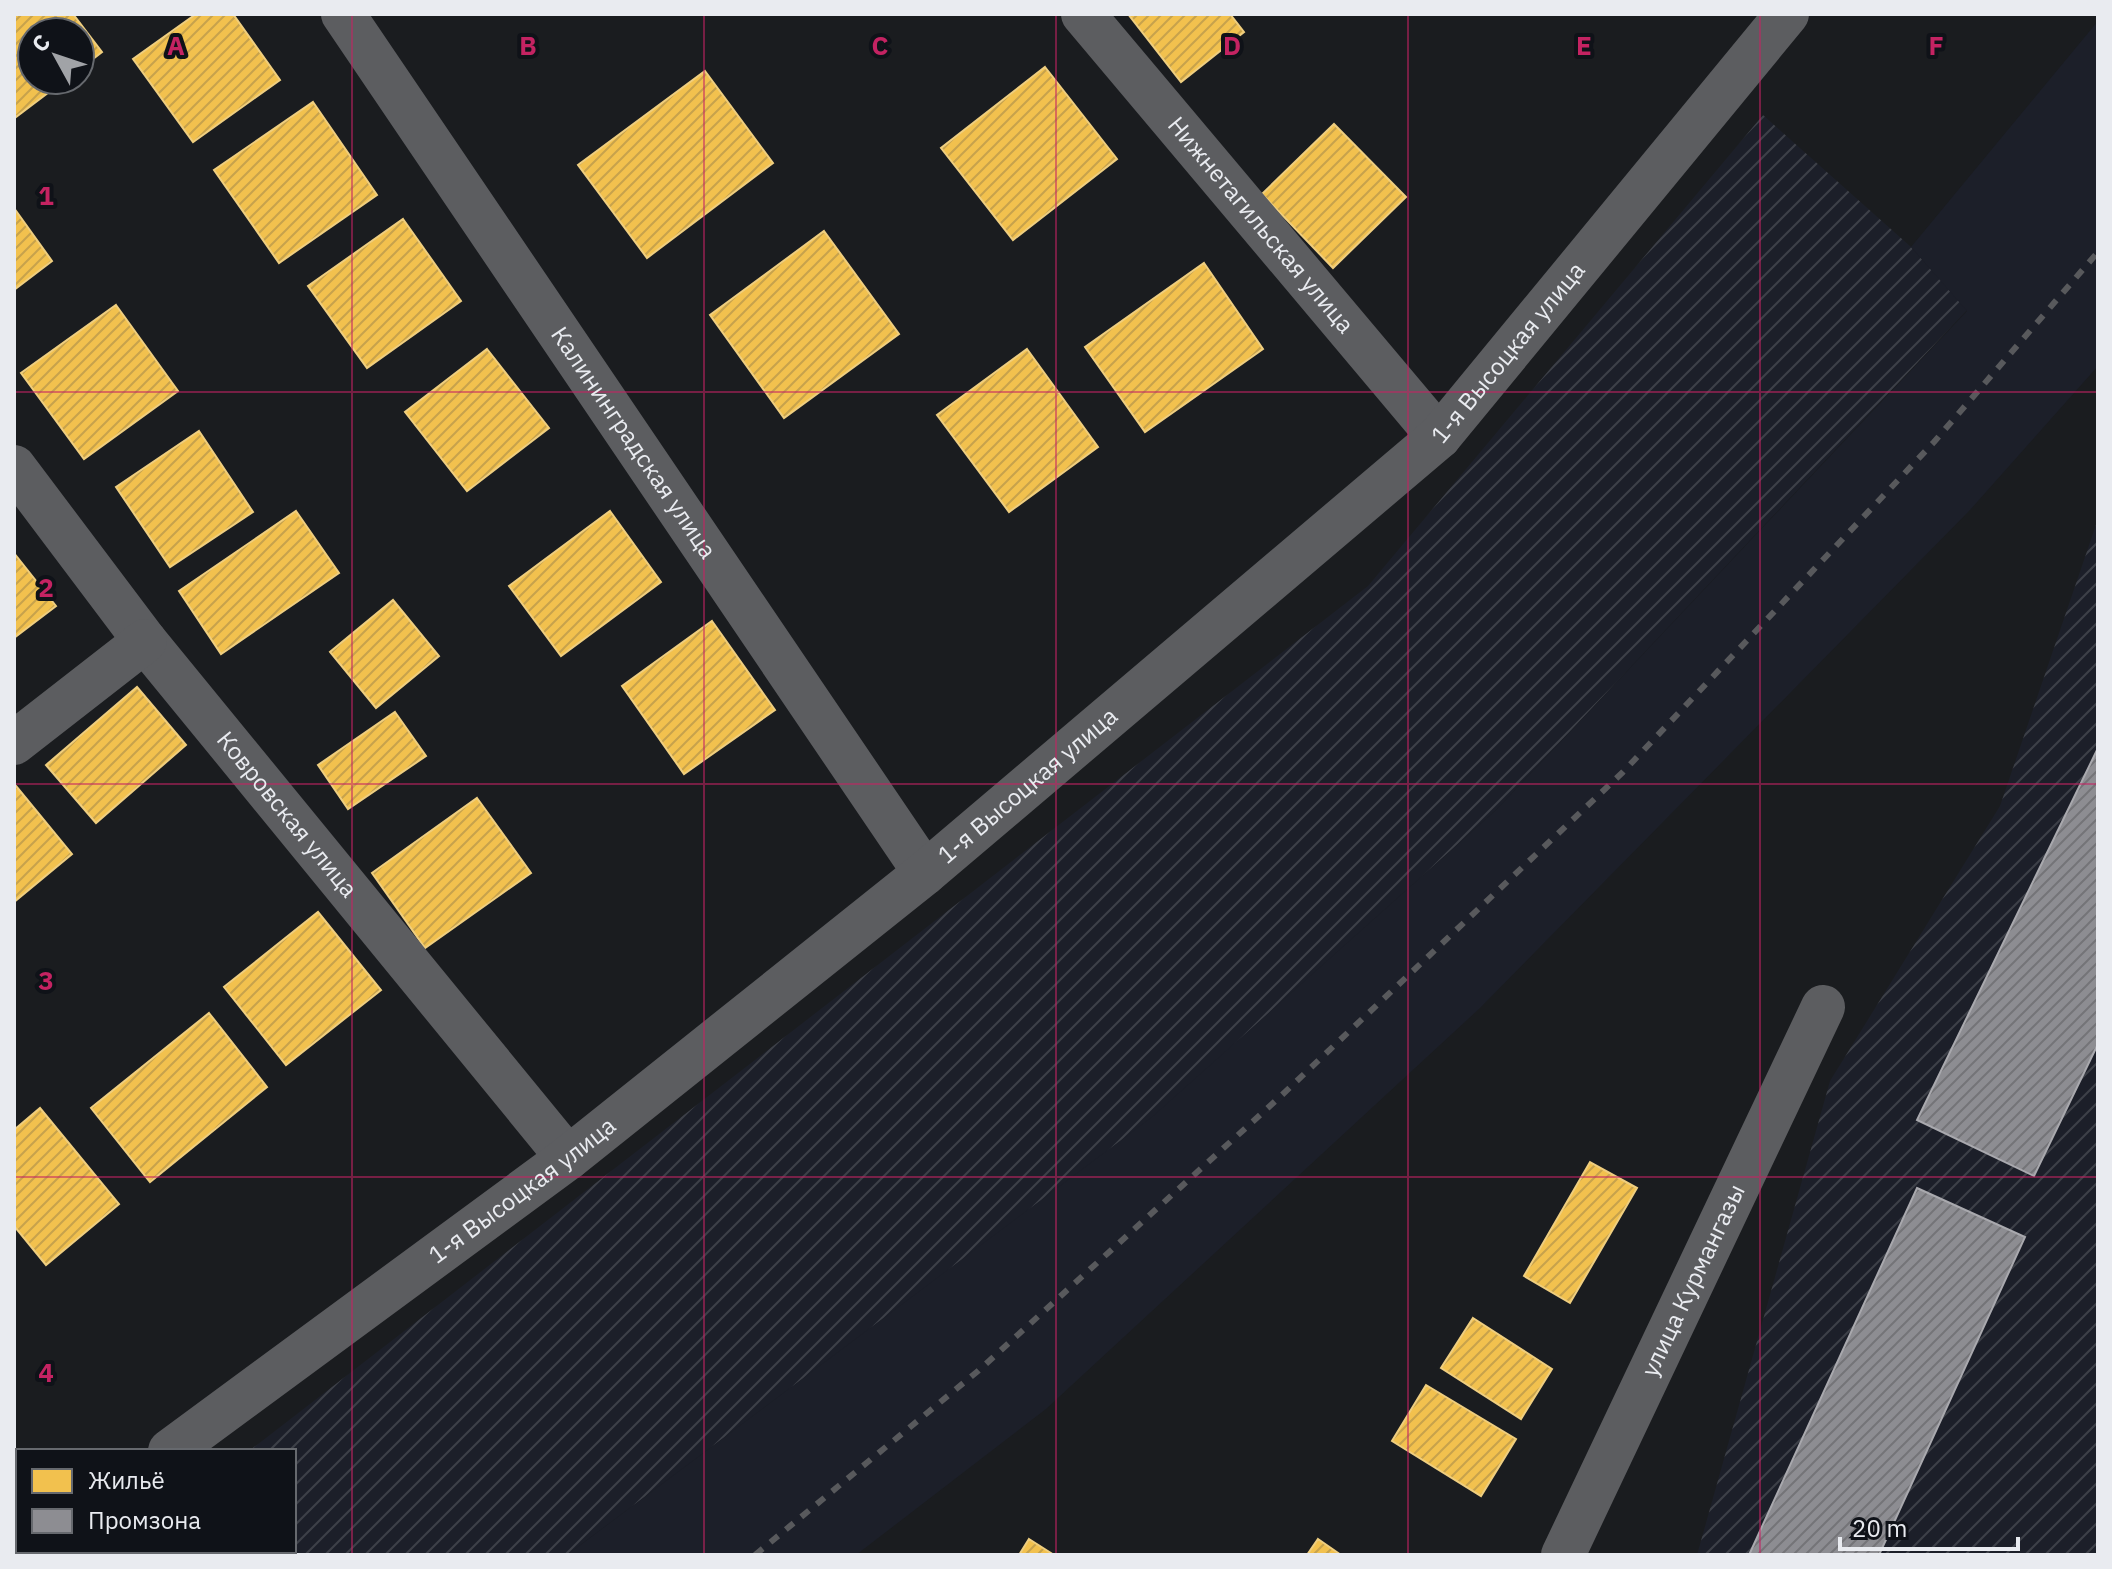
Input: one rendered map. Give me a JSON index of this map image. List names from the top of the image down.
{
  "streets": {
    "street": [
      "Нижнетагильская улица",
      "1-я Высоцкая улица",
      "Калининградская улица",
      "Ковровская улица",
      "улица Курмангазы"
    ]
  },
  "crossings": [
    ["Нижнетагильская улица", "1-я Высоцкая улица"],
    ["1-я Высоцкая улица", "Калининградская улица"],
    ["1-я Высоцкая улица", "Ковровская улица"]
  ],
  "legend": ["Жильё", "Промзона"],
  "scale_bar": "20 m",
  "north": "top left",
  "grid": {
    "columns": [
      "A",
      "B",
      "C",
      "D",
      "E",
      "F"
    ],
    "rows": [
      "1",
      "2",
      "3",
      "4"
    ]
  }
}
